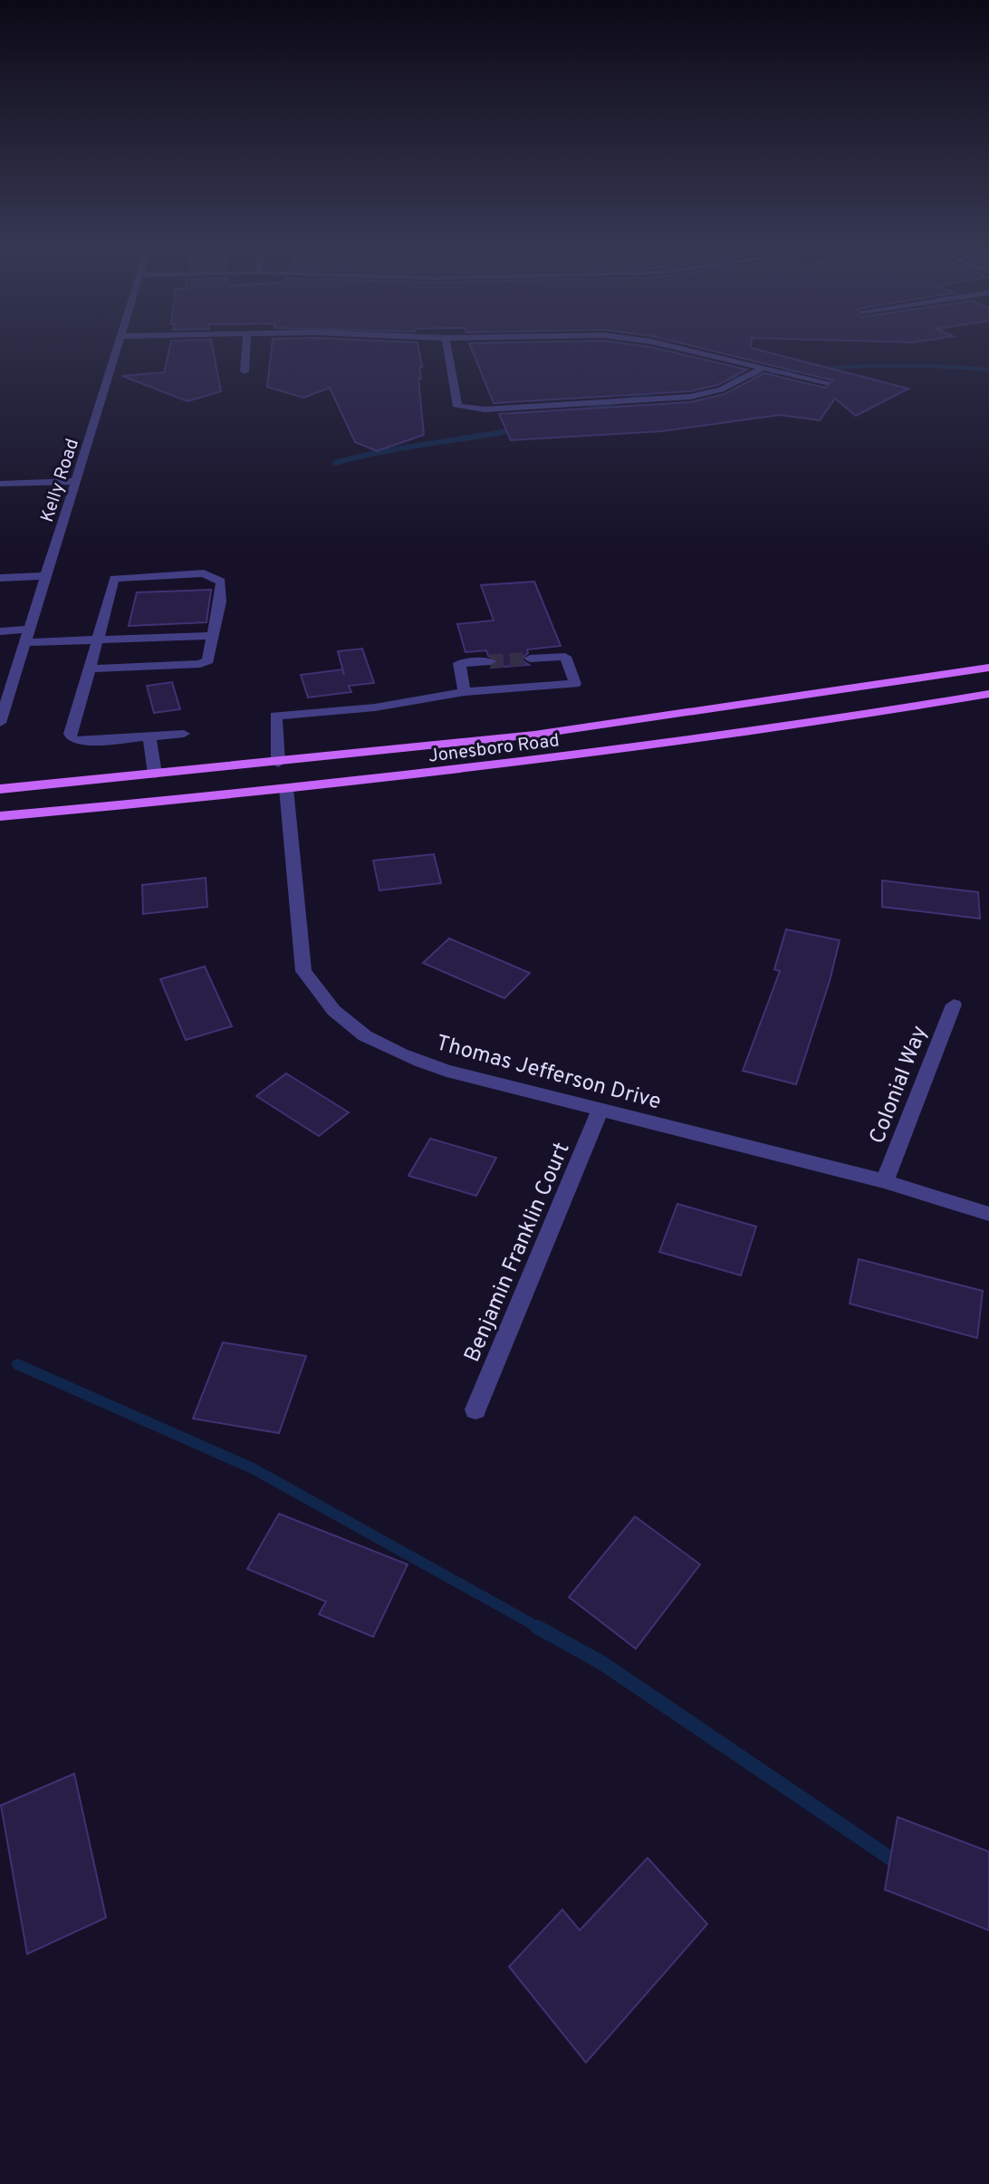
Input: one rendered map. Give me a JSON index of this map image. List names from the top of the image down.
{
  "streets": {
    "main road": ["Jonesboro Road"],
    "street": [
      "Kelly Road",
      "Thomas Jefferson Drive",
      "Colonial Way",
      "Benjamin Franklin Court"
    ]
  },
  "crossings": [
    ["Jonesboro Road", "Thomas Jefferson Drive"],
    ["Thomas Jefferson Drive", "Colonial Way"],
    ["Thomas Jefferson Drive", "Benjamin Franklin Court"]
  ]
}
